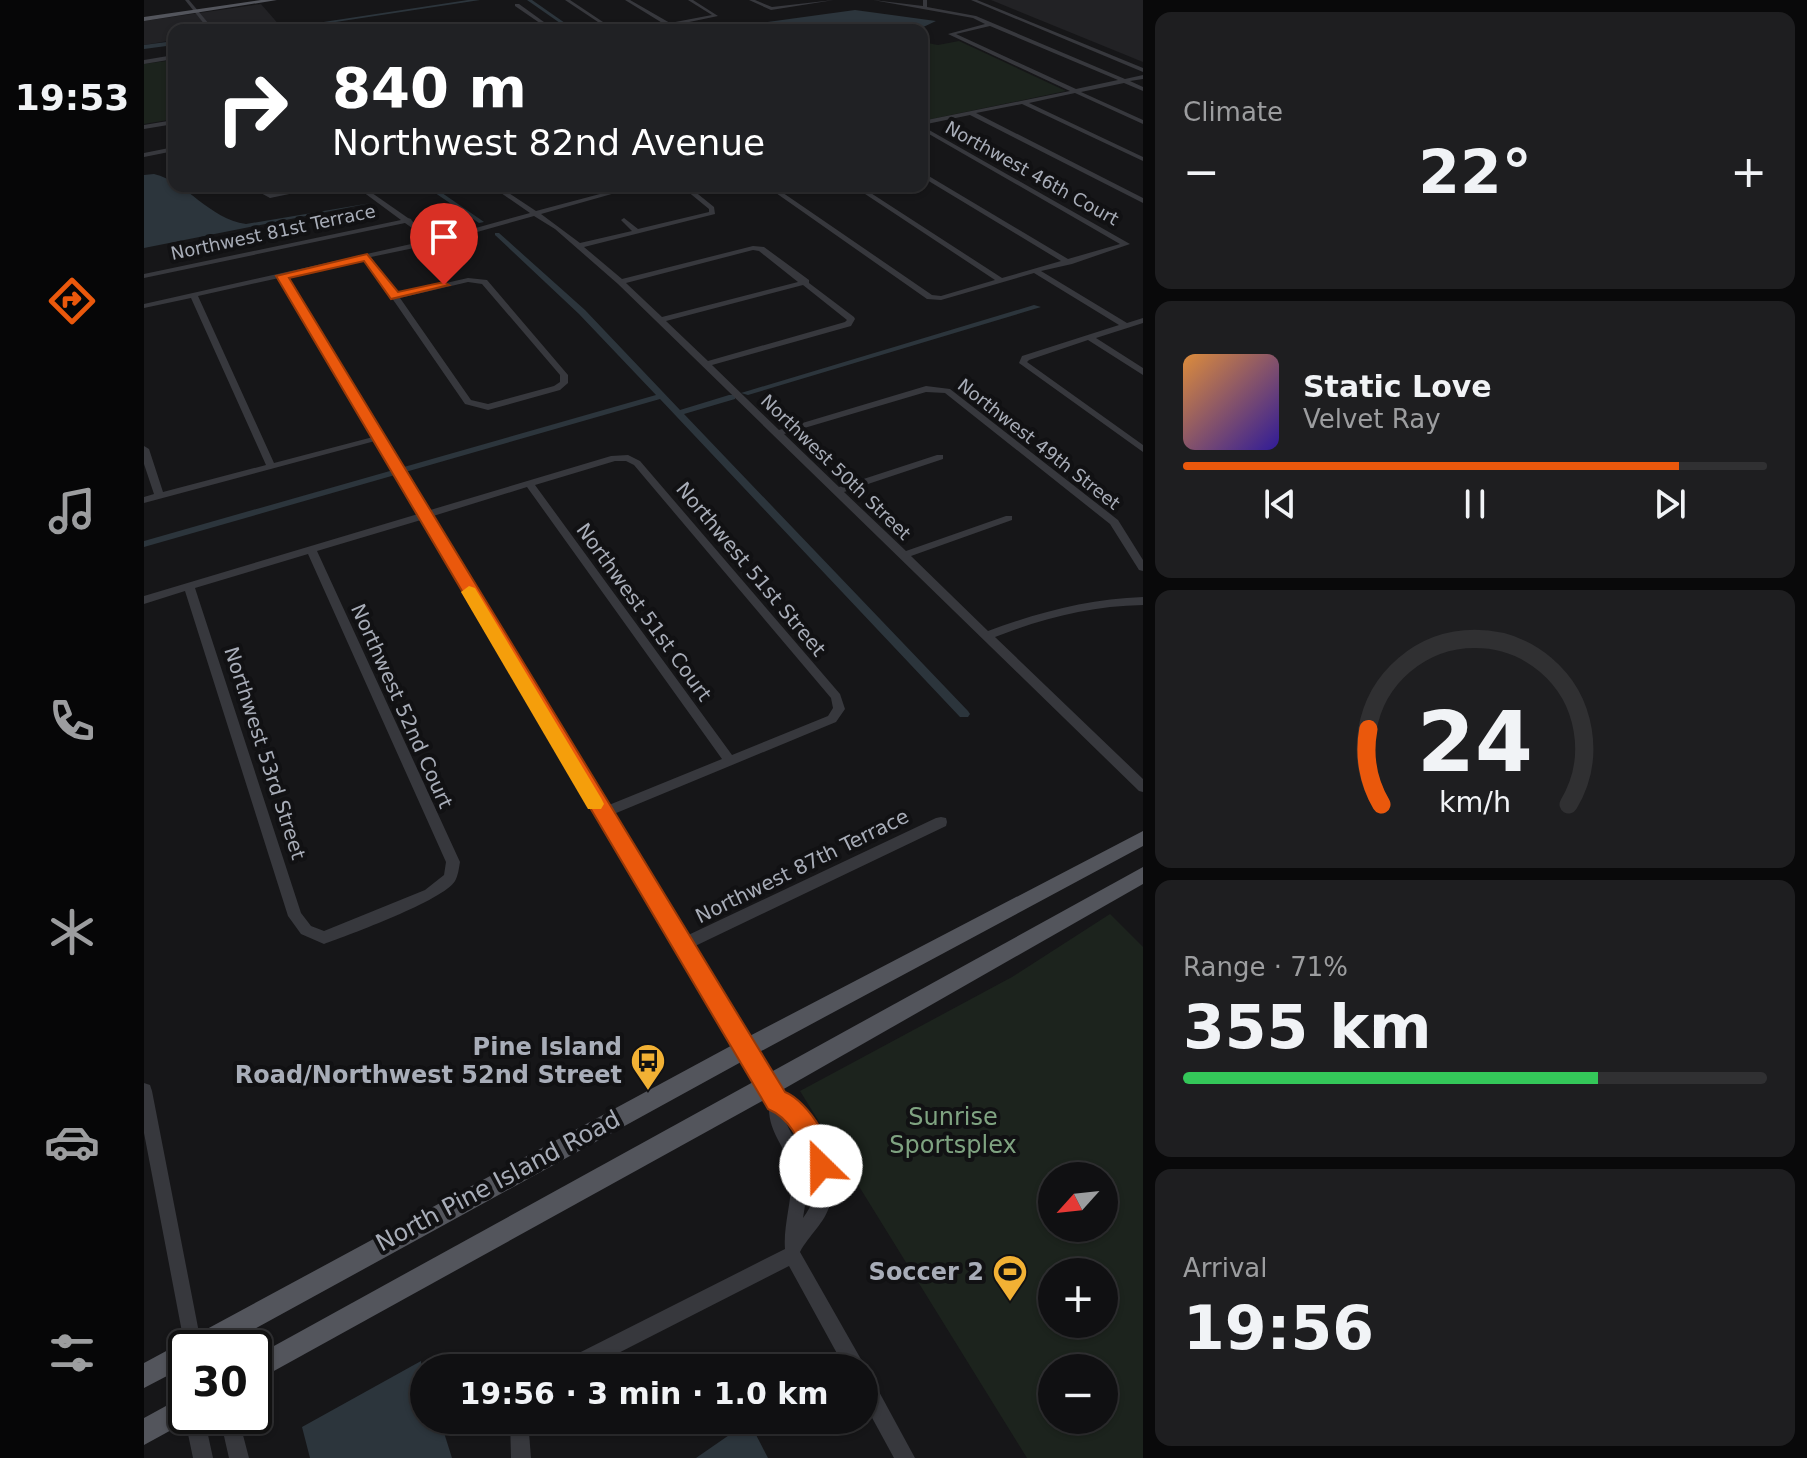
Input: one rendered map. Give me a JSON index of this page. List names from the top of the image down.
{
  "streets": {
    "main road": ["North Pine Island Road"],
    "street": [
      "Northwest 46th Court",
      "Northwest 81st Terrace",
      "Northwest 49th Street",
      "Northwest 50th Street",
      "Northwest 51st Street",
      "Northwest 51st Court",
      "Northwest 52nd Court",
      "Northwest 53rd Street",
      "Northwest 87th Terrace"
    ]
  },
  "crossings": [
    ["Northwest 49th Street", "Northwest 50th Street"],
    ["Northwest 51st Street", "Northwest 51st Court"],
    ["Northwest 52nd Court", "Northwest 53rd Street"]
  ],
  "parks": ["Sunrise Sportsplex"],
  "places": {
    "bus stop": ["Pine Island Road/Northwest 52nd Street"],
    "sports": ["Soccer 2"]
  },
  "north": "bottom left",
  "page": {
    "tabs": "19:53",
    "tile": [
      "Climate",
      ["Range · 71%", "355 km"],
      ["Arrival", "19:56"]
    ],
    "turn": ["840 m", "Northwest 82nd Avenue"],
    "heat": ["−", "22°", "+"],
    "song": ["Static Love", "Velvet Ray"],
    "map_buttons": ["+", "−"],
    "limit": "30",
    "trip": "19:56 · 3 min · 1.0 km",
    "gauge": ["24", "km/h"]
  }
}
